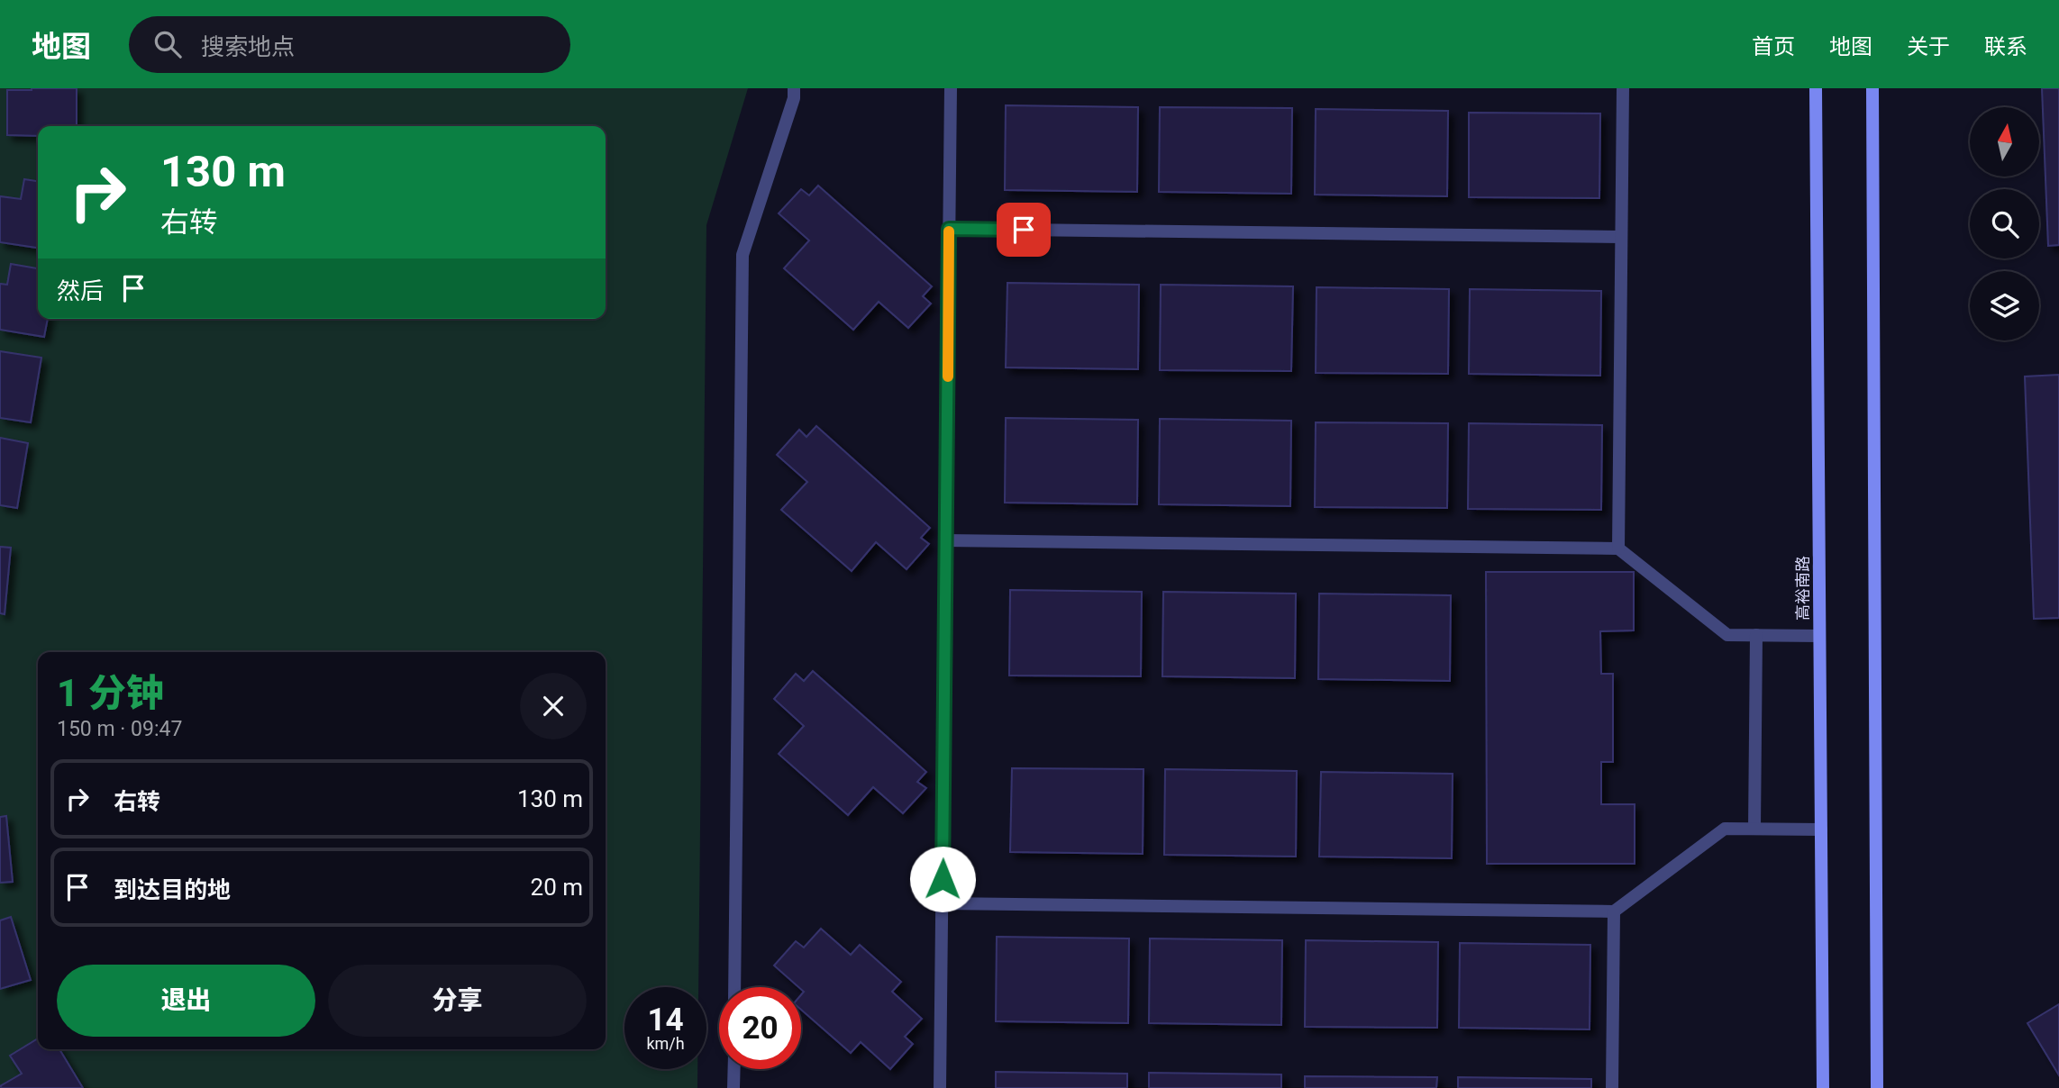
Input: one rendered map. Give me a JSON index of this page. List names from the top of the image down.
{
  "streets": {
    "street": ["高裕南路"]
  },
  "north": "top",
  "page": {
    "header": "地图",
    "search": "搜索地点",
    "nav": [
      "首页",
      "地图",
      "关于",
      "联系"
    ],
    "turn": ["130 m", "右转"],
    "then": "然后",
    "heading": ["1 分钟", "150 m · 09:47"],
    "list": [
      {
        "name": "右转",
        "value": "130 m"
      },
      {
        "name": "到达目的地",
        "value": "20 m"
      }
    ],
    "buttons": ["退出", "分享"],
    "speed": "14 km/h",
    "limit": "20"
  }
}
